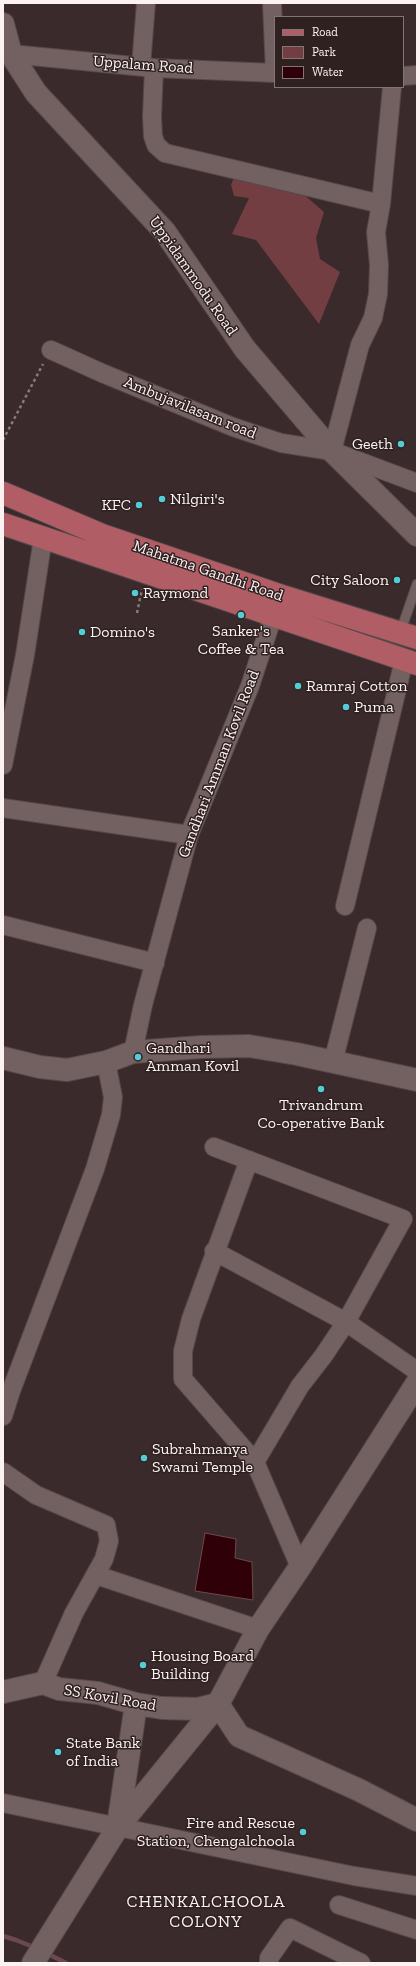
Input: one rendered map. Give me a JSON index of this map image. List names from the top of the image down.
{
  "streets": {
    "main road": ["Mahatma Gandhi Road"],
    "street": [
      "Uppalam Road",
      "Uppidammodu Road",
      "Ambujavilasam road",
      "Gandhari Amman Kovil Road",
      "SS Kovil Road"
    ]
  },
  "crossings": [
    ["Uppalam Road", "Uppidammodu Road"],
    ["Uppidammodu Road", "Ambujavilasam road"],
    ["Mahatma Gandhi Road", "Gandhari Amman Kovil Road"]
  ],
  "districts": ["CHENKALCHOOLA COLONY"],
  "places": [
    "Geeth",
    "Nilgiri's",
    "KFC",
    "City Saloon",
    "Raymond",
    "Sanker's Coffee & Tea",
    "Domino's",
    "Ramraj Cotton",
    "Puma",
    "Gandhari Amman Kovil",
    "Trivandrum Co-operative Bank",
    "Subrahmanya Swami Temple",
    "Housing Board Building",
    "State Bank of India",
    "Fire and Rescue Station, Chengalchoola"
  ],
  "legend": ["Road", "Park", "Water"]
}
